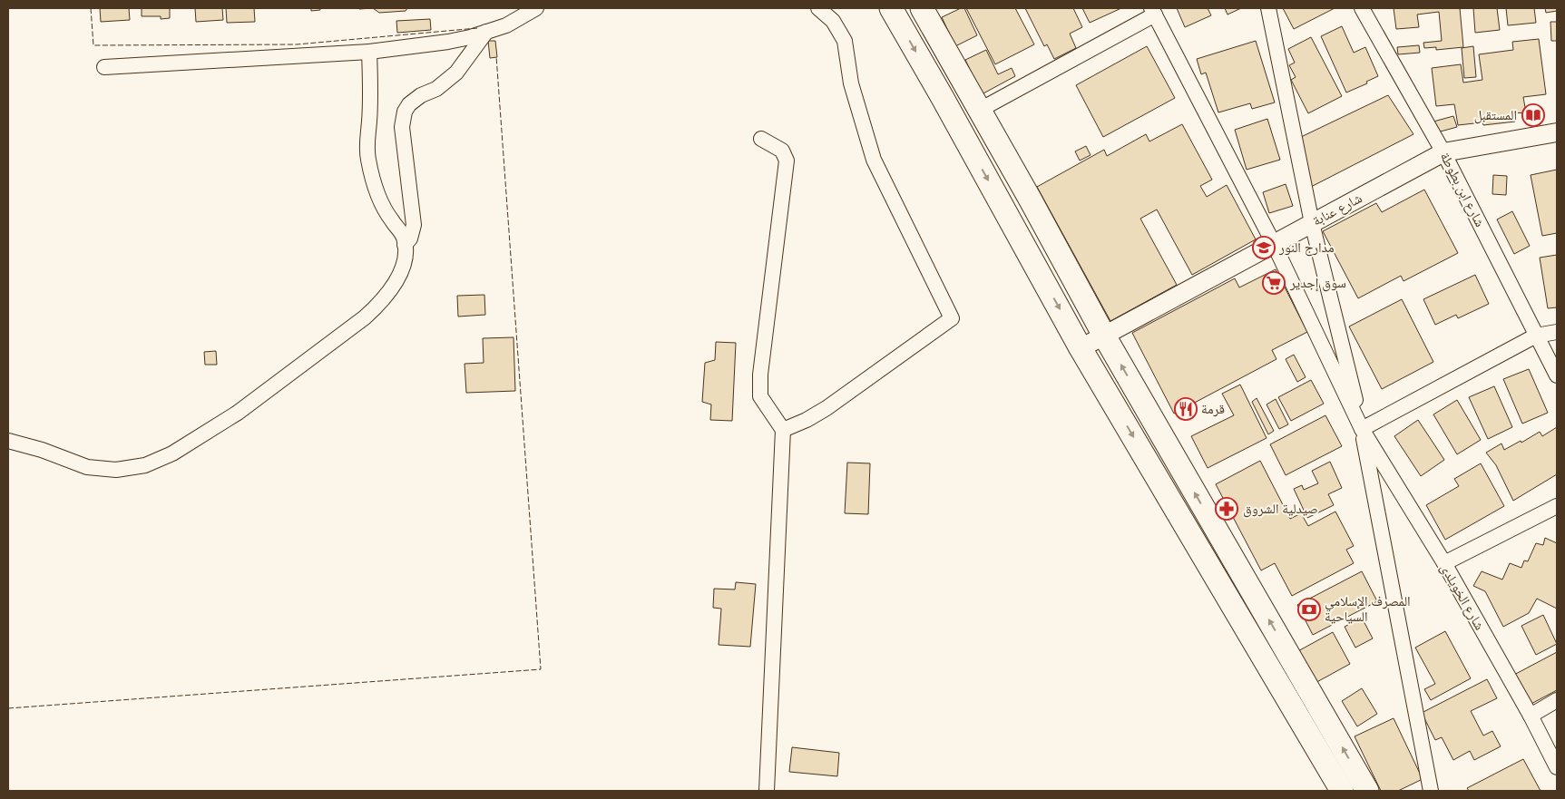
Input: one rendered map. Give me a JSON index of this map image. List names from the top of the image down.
{
  "streets": {
    "street": ["شارع ابن بطوطة", "شارع عنابة", "شارع الخويلدى"]
  },
  "crossings": [
    ["شارع ابن بطوطة", "شارع عنابة"]
  ],
  "places": {
    "library": ["المستقبل"],
    "school or university": ["مدارج النور"],
    "supermarket": ["سوق إجدير"],
    "restaurant": ["قرمة"],
    "pharmacy": ["صيدلية الشروق"],
    "bank": ["المصرف الإسلامي السياحية"]
  }
}
